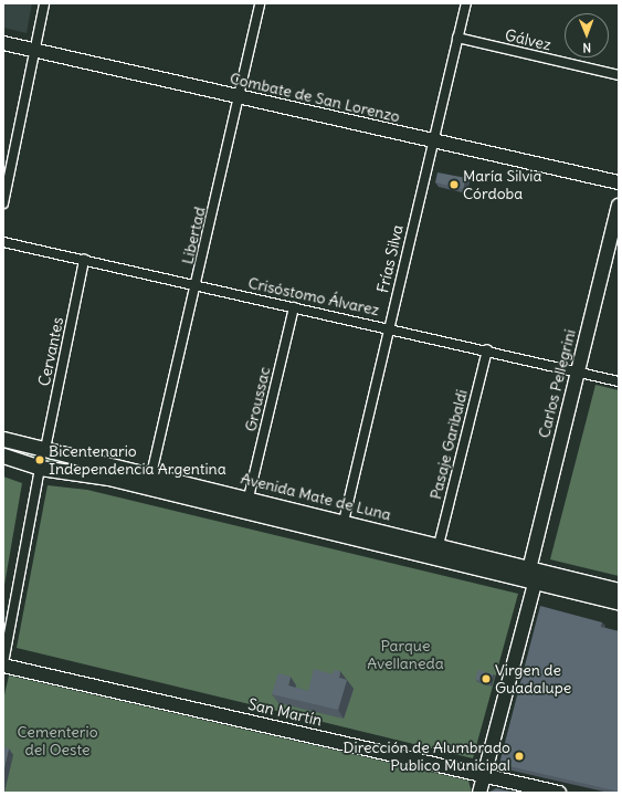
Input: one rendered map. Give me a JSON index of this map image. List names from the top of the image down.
{
  "streets": {
    "main road": ["Avenida Mate de Luna"],
    "street": [
      "Gálvez",
      "Combate de San Lorenzo",
      "Libertad",
      "Frías Silva",
      "Crisóstomo Álvarez",
      "Cervantes",
      "Carlos Pellegrini",
      "Groussac",
      "Pasaje Garibaldi",
      "San Martín"
    ]
  },
  "crossings": [
    ["Gálvez", "Frías Silva"],
    ["Combate de San Lorenzo", "Libertad"],
    ["Combate de San Lorenzo", "Frías Silva"],
    ["Libertad", "Crisóstomo Álvarez"],
    ["Libertad", "Avenida Mate de Luna"],
    ["Frías Silva", "Crisóstomo Álvarez"],
    ["Frías Silva", "Avenida Mate de Luna"],
    ["Crisóstomo Álvarez", "Cervantes"],
    ["Crisóstomo Álvarez", "Carlos Pellegrini"],
    ["Crisóstomo Álvarez", "Groussac"],
    ["Crisóstomo Álvarez", "Pasaje Garibaldi"],
    ["Cervantes", "Avenida Mate de Luna"],
    ["Carlos Pellegrini", "Avenida Mate de Luna"],
    ["Groussac", "Avenida Mate de Luna"],
    ["Pasaje Garibaldi", "Avenida Mate de Luna"]
  ],
  "parks": ["Parque Avellaneda", "Cementerio del Oeste"],
  "places": [
    "María Silvia Córdoba",
    "Bicentenario Independencia Argentina",
    "Virgen de Guadalupe",
    "Dirección de Alumbrado Publico Municipal"
  ],
  "north": "bottom"
}
